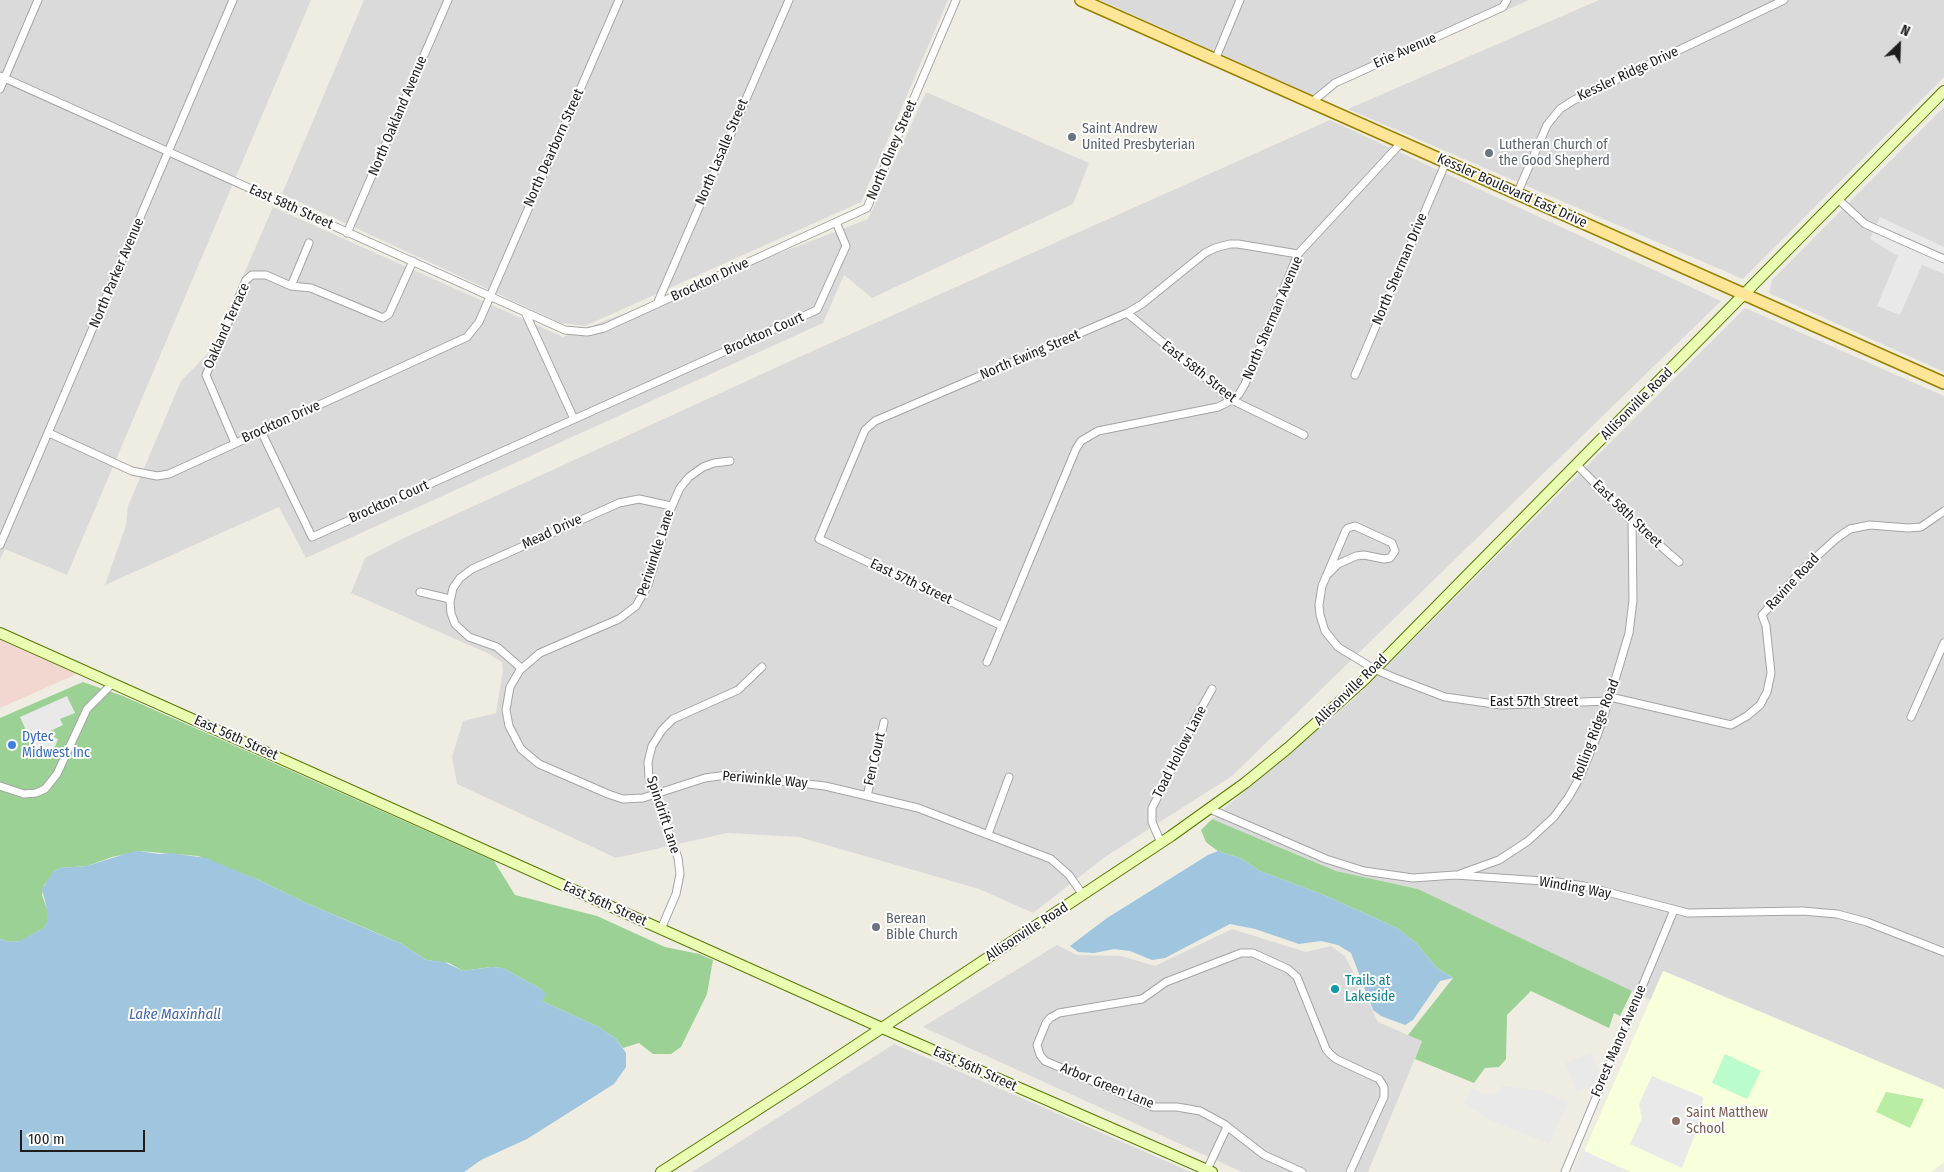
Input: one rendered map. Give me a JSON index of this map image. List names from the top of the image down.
{
  "streets": {
    "main road": ["Kessler Boulevard East Drive", "Allisonville Road", "East 56th Street"],
    "street": [
      "Erie Avenue",
      "Kessler Ridge Drive",
      "North Oakland Avenue",
      "North Dearborn Street",
      "North Olney Street",
      "North Lasalle Street",
      "East 58th Street",
      "North Sherman Drive",
      "North Parker Avenue",
      "Brockton Drive",
      "North Sherman Avenue",
      "Oakland Terrace",
      "Brockton Court",
      "North Ewing Street",
      "Mead Drive",
      "Periwinkle Lane",
      "East 57th Street",
      "Ravine Road",
      "Rolling Ridge Road",
      "Toad Hollow Lane",
      "Fen Court",
      "Periwinkle Way",
      "Spindrift Lane",
      "Winding Way",
      "Forest Manor Avenue",
      "Arbor Green Lane"
    ]
  },
  "crossings": [
    ["Erie Avenue", "Kessler Boulevard East Drive"],
    ["Kessler Ridge Drive", "Kessler Boulevard East Drive"],
    ["North Oakland Avenue", "East 58th Street"],
    ["North Dearborn Street", "East 58th Street"],
    ["North Dearborn Street", "Brockton Drive"],
    ["North Olney Street", "Brockton Drive"],
    ["North Olney Street", "Brockton Court"],
    ["North Lasalle Street", "Brockton Drive"],
    ["Kessler Boulevard East Drive", "North Sherman Drive"],
    ["Kessler Boulevard East Drive", "North Sherman Avenue"],
    ["Kessler Boulevard East Drive", "Allisonville Road"],
    ["East 58th Street", "North Parker Avenue"],
    ["East 58th Street", "Brockton Drive"],
    ["East 58th Street", "North Sherman Avenue"],
    ["East 58th Street", "Oakland Terrace"],
    ["East 58th Street", "North Ewing Street"],
    ["East 58th Street", "Allisonville Road"],
    ["East 58th Street", "Rolling Ridge Road"],
    ["North Parker Avenue", "Brockton Drive"],
    ["Brockton Drive", "Oakland Terrace"],
    ["Brockton Drive", "Brockton Court"],
    ["North Sherman Avenue", "North Ewing Street"],
    ["North Ewing Street", "East 57th Street"],
    ["Allisonville Road", "East 57th Street"],
    ["Allisonville Road", "East 56th Street"],
    ["Allisonville Road", "Toad Hollow Lane"],
    ["Allisonville Road", "Periwinkle Way"],
    ["Allisonville Road", "Winding Way"],
    ["Mead Drive", "Periwinkle Lane"],
    ["Periwinkle Lane", "Periwinkle Way"],
    ["East 57th Street", "Ravine Road"],
    ["East 57th Street", "Rolling Ridge Road"],
    ["Ravine Road", "Rolling Ridge Road"],
    ["Rolling Ridge Road", "Winding Way"],
    ["East 56th Street", "Spindrift Lane"],
    ["Fen Court", "Periwinkle Way"],
    ["Periwinkle Way", "Spindrift Lane"],
    ["Winding Way", "Forest Manor Avenue"]
  ],
  "water": ["Lake Maxinhall"],
  "places": [
    "Saint Andrew United Presbyterian",
    "Lutheran Church of the Good Shepherd",
    "Dytec Midwest Inc",
    "Berean Bible Church",
    "Trails at Lakeside",
    "Saint Matthew School"
  ],
  "scale_bar": "100 m",
  "north": "top right"
}
